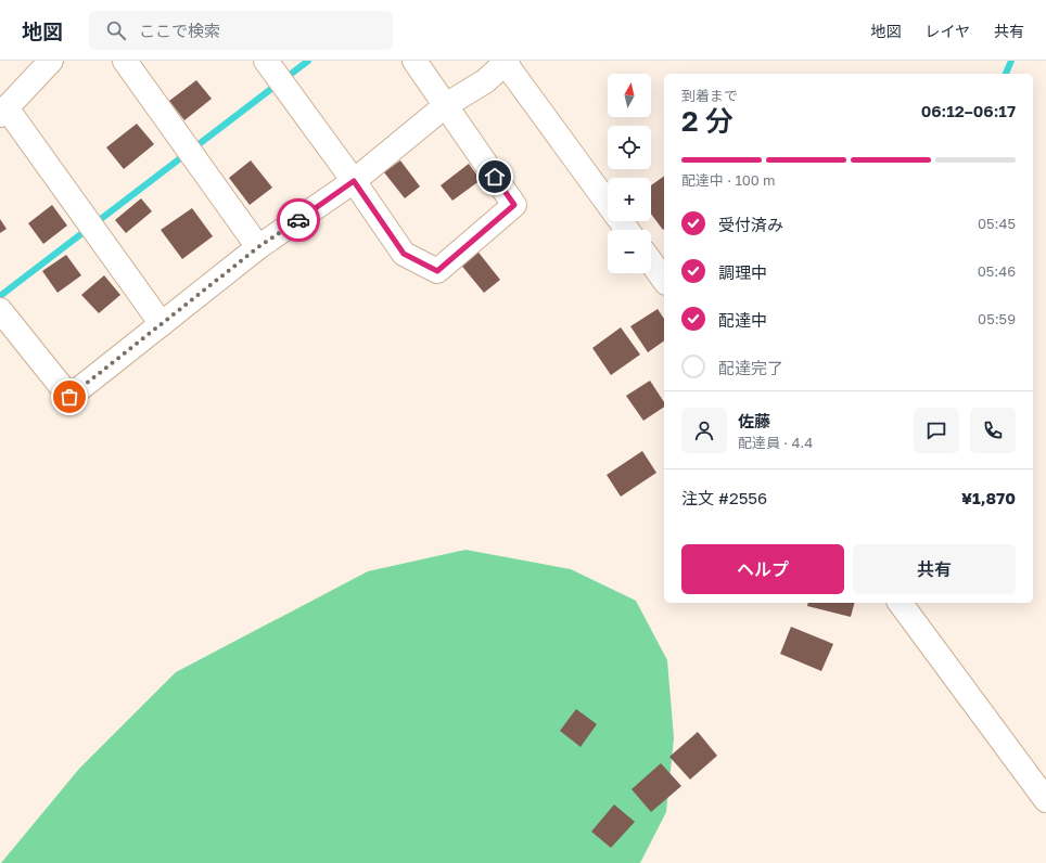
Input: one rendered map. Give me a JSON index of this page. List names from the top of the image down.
{
  "north": "top",
  "page": {
    "header": "地図",
    "search": "ここで検索",
    "nav": ["地図", "レイヤ", "共有"],
    "map_buttons": ["+", "−"],
    "heading": ["2 分", "到着まで", "06:12–06:17"],
    "panel": [
      "佐藤",
      "配達員 · 4.4",
      "注文 #2556",
      "¥1,870"
    ],
    "bar": "配達中 · 100 m",
    "list": [
      ["受付済み", "05:45"],
      ["調理中", "05:46"],
      ["配達中", "05:59"],
      "配達完了"
    ],
    "buttons": ["ヘルプ", "共有"]
  }
}
